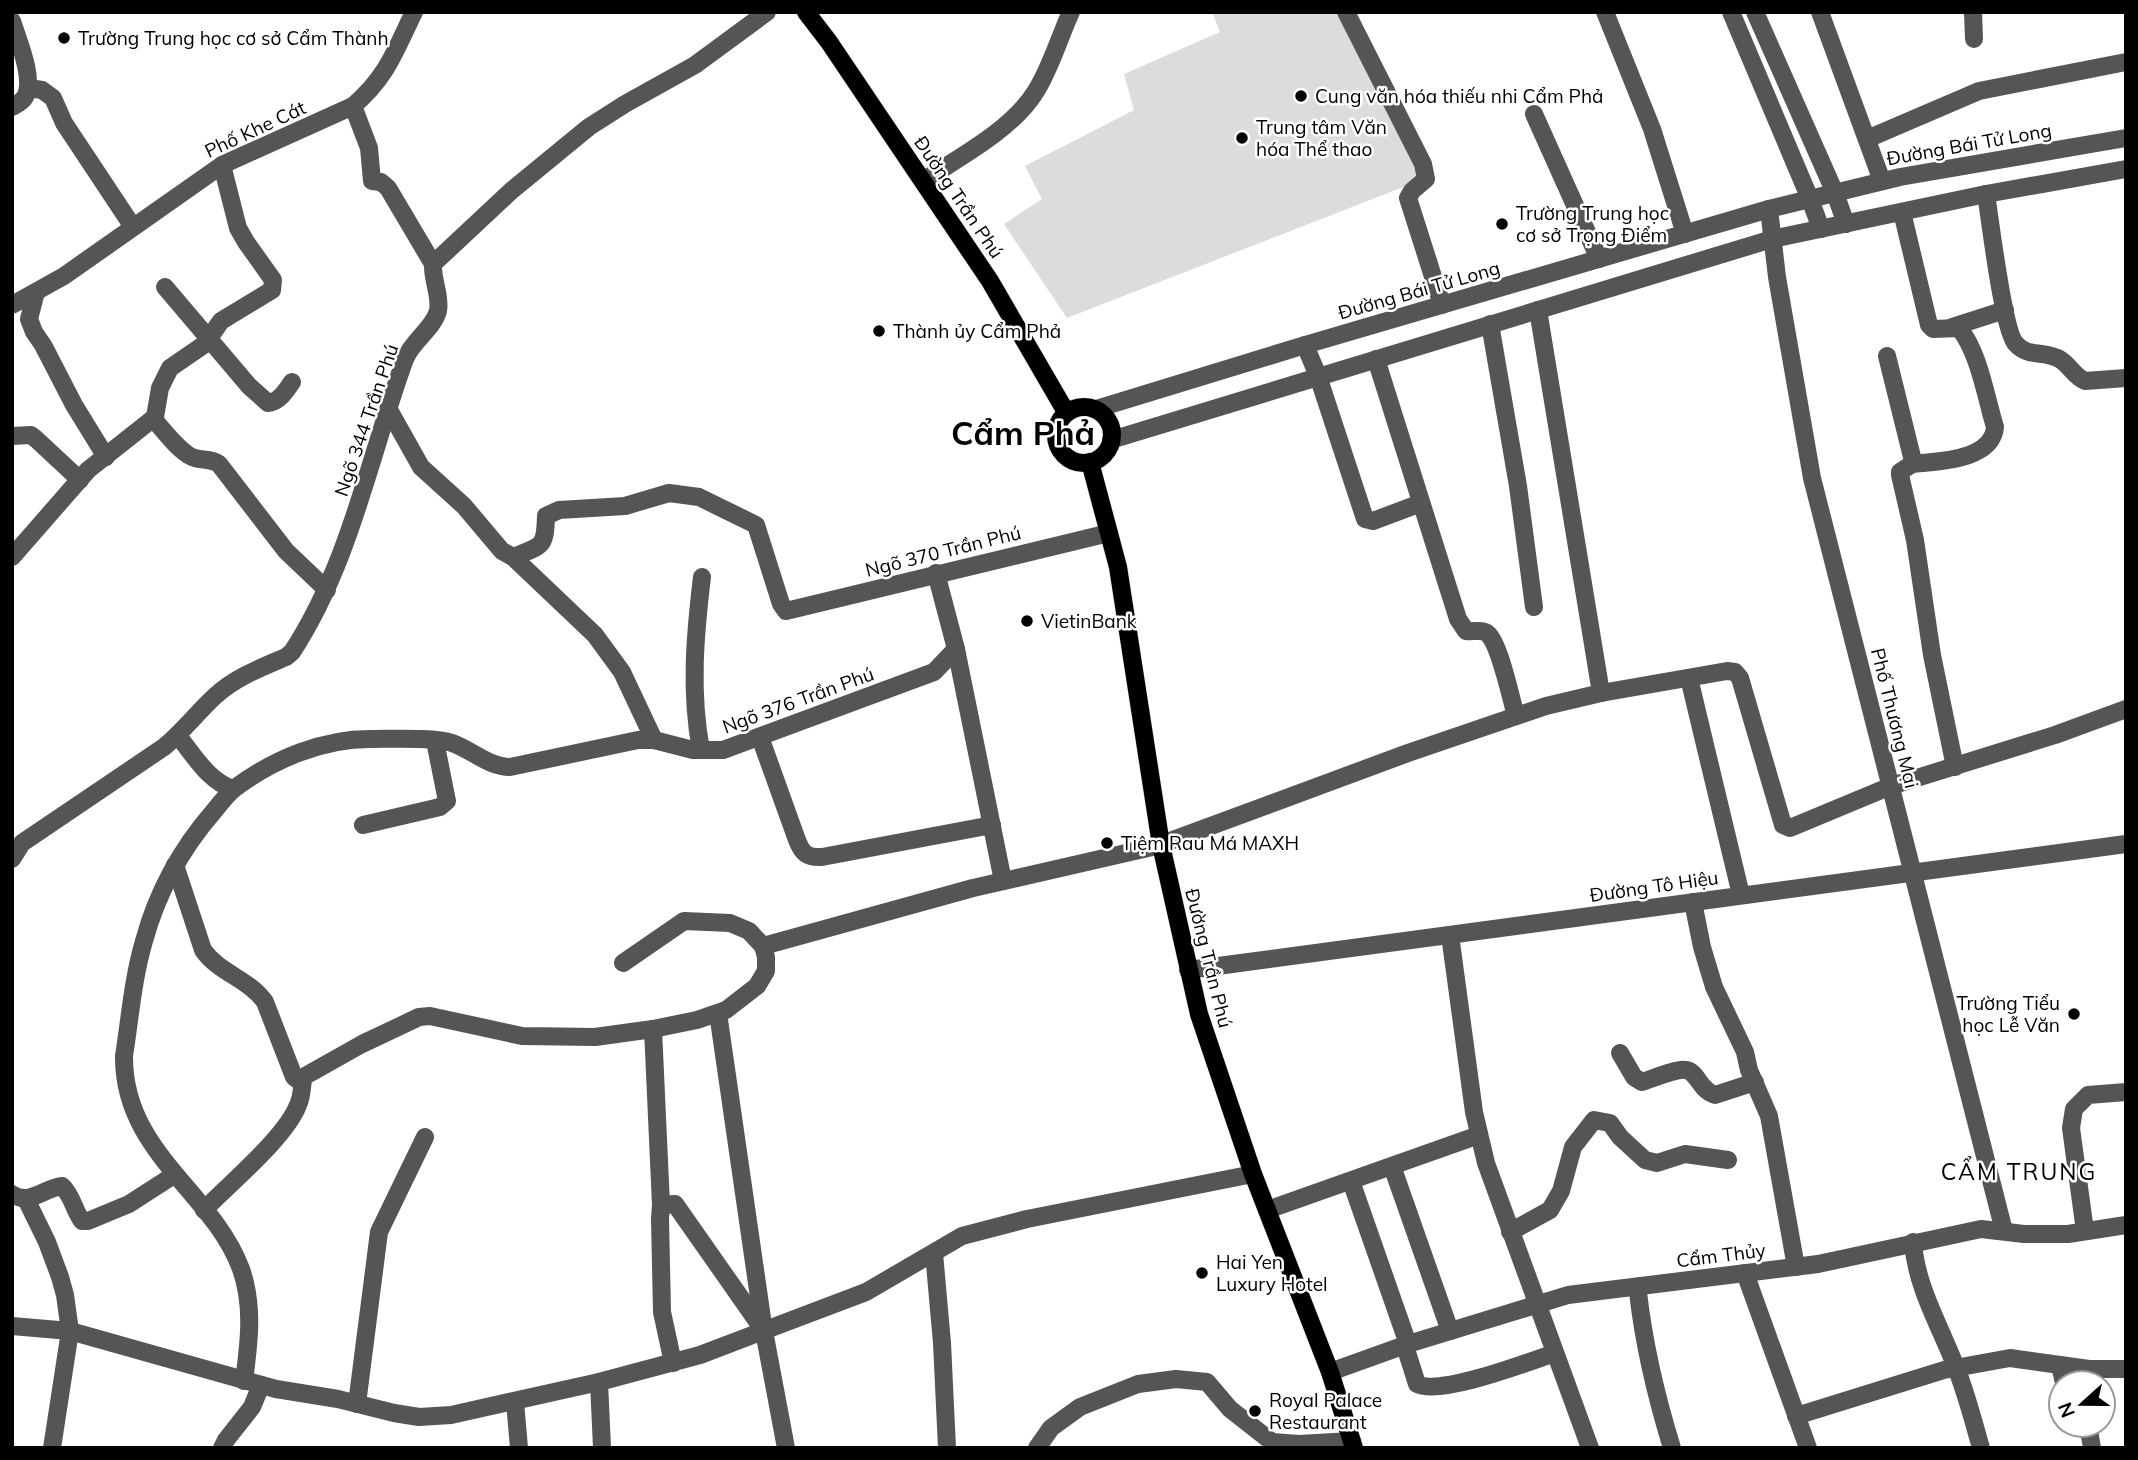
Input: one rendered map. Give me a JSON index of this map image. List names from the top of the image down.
{
  "streets": {
    "main road": ["Đường Trần Phú"],
    "street": [
      "Phố Khe Cát",
      "Đường Bái Tử Long",
      "Ngõ 344 Trần Phú",
      "Ngõ 370 Trần Phú",
      "Ngõ 376 Trần Phú",
      "Phố Thương Mại",
      "Đường Tô Hiệu",
      "Cẩm Thủy"
    ]
  },
  "crossings": [
    ["Đường Bái Tử Long", "Đường Trần Phú"],
    ["Đường Bái Tử Long", "Phố Thương Mại"],
    ["Đường Trần Phú", "Ngõ 370 Trần Phú"],
    ["Đường Trần Phú", "Đường Tô Hiệu"],
    ["Đường Trần Phú", "Cẩm Thủy"],
    ["Phố Thương Mại", "Đường Tô Hiệu"],
    ["Phố Thương Mại", "Cẩm Thủy"]
  ],
  "districts": ["Cẩm Phả", "CẨM TRUNG"],
  "places": [
    "Trường Trung học cơ sở Cẩm Thành",
    "Cung văn hóa thiếu nhi Cẩm Phả",
    "Trung tâm Văn hóa Thể thao",
    "Trường Trung học cơ sở Trọng Điểm",
    "Thành ủy Cẩm Phả",
    "VietinBank",
    "Tiệm Rau Má MAXH",
    "Trường Tiểu học Lễ Văn",
    "Hai Yen Luxury Hotel",
    "Royal Palace Restaurant"
  ],
  "north": "left"
}
